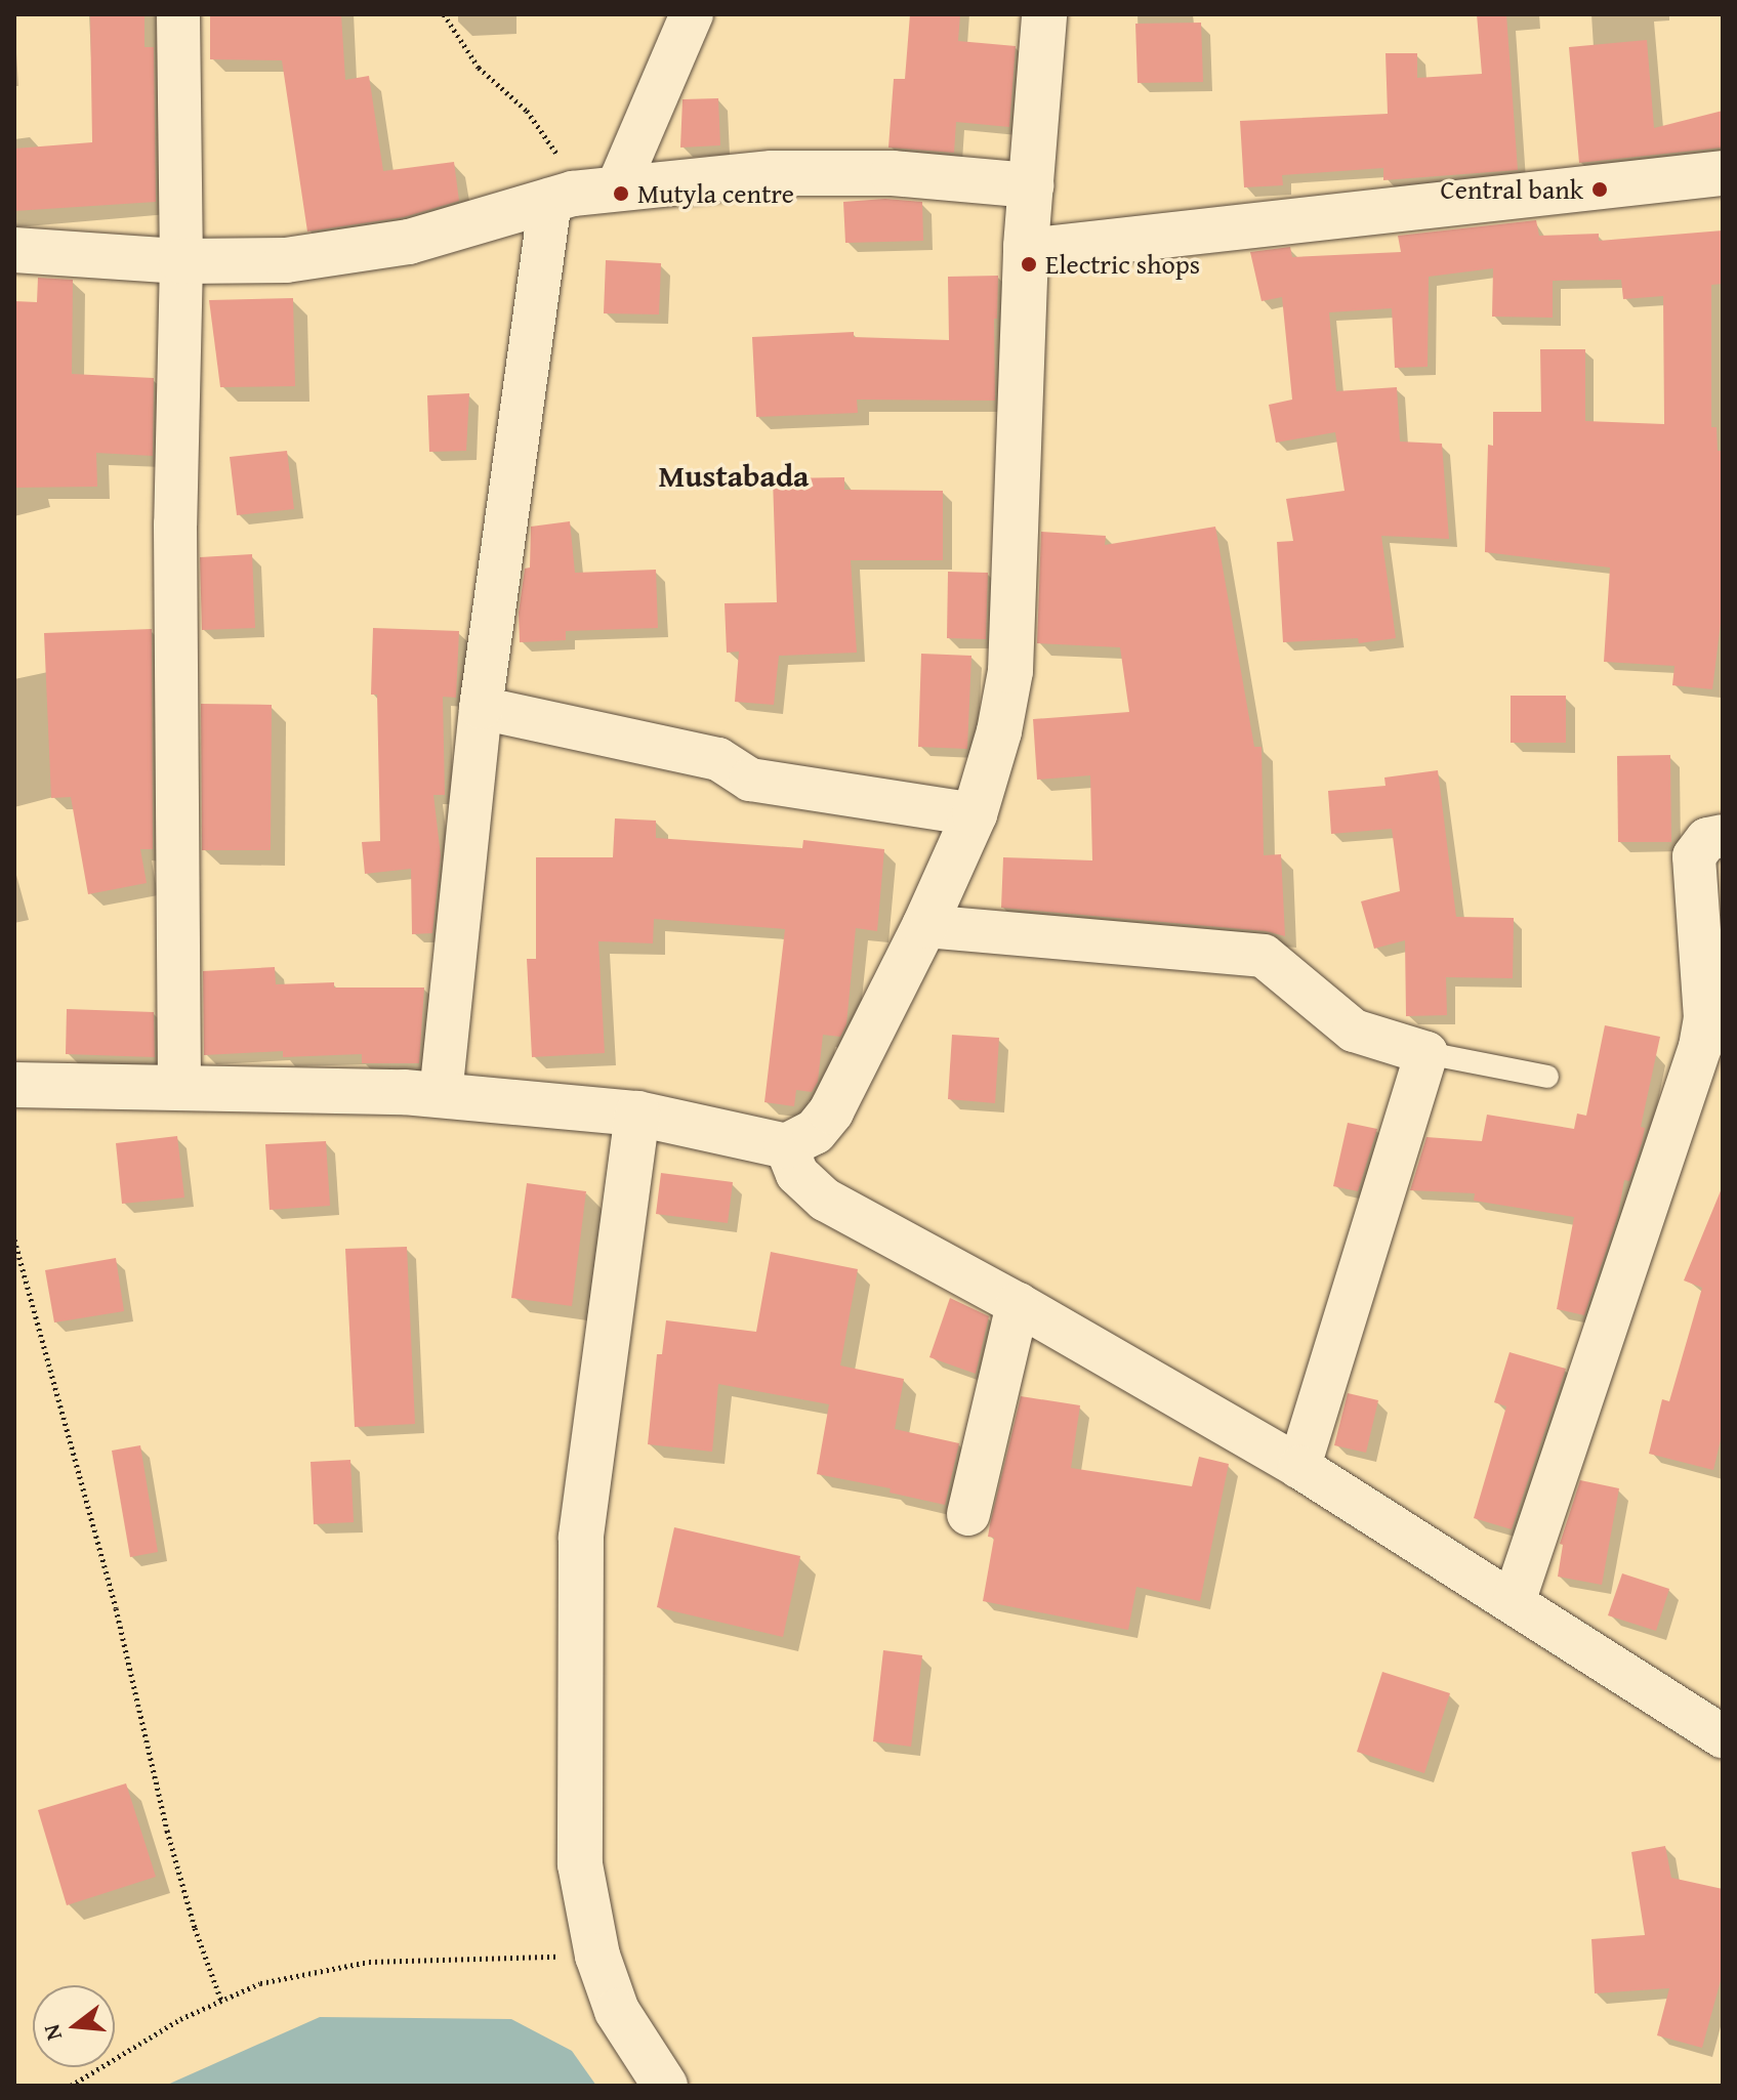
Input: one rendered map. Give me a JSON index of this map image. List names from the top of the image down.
{
  "districts": ["Mustabada"],
  "places": ["Central bank", "Mutyla centre", "Electric shops"],
  "north": "left"
}
